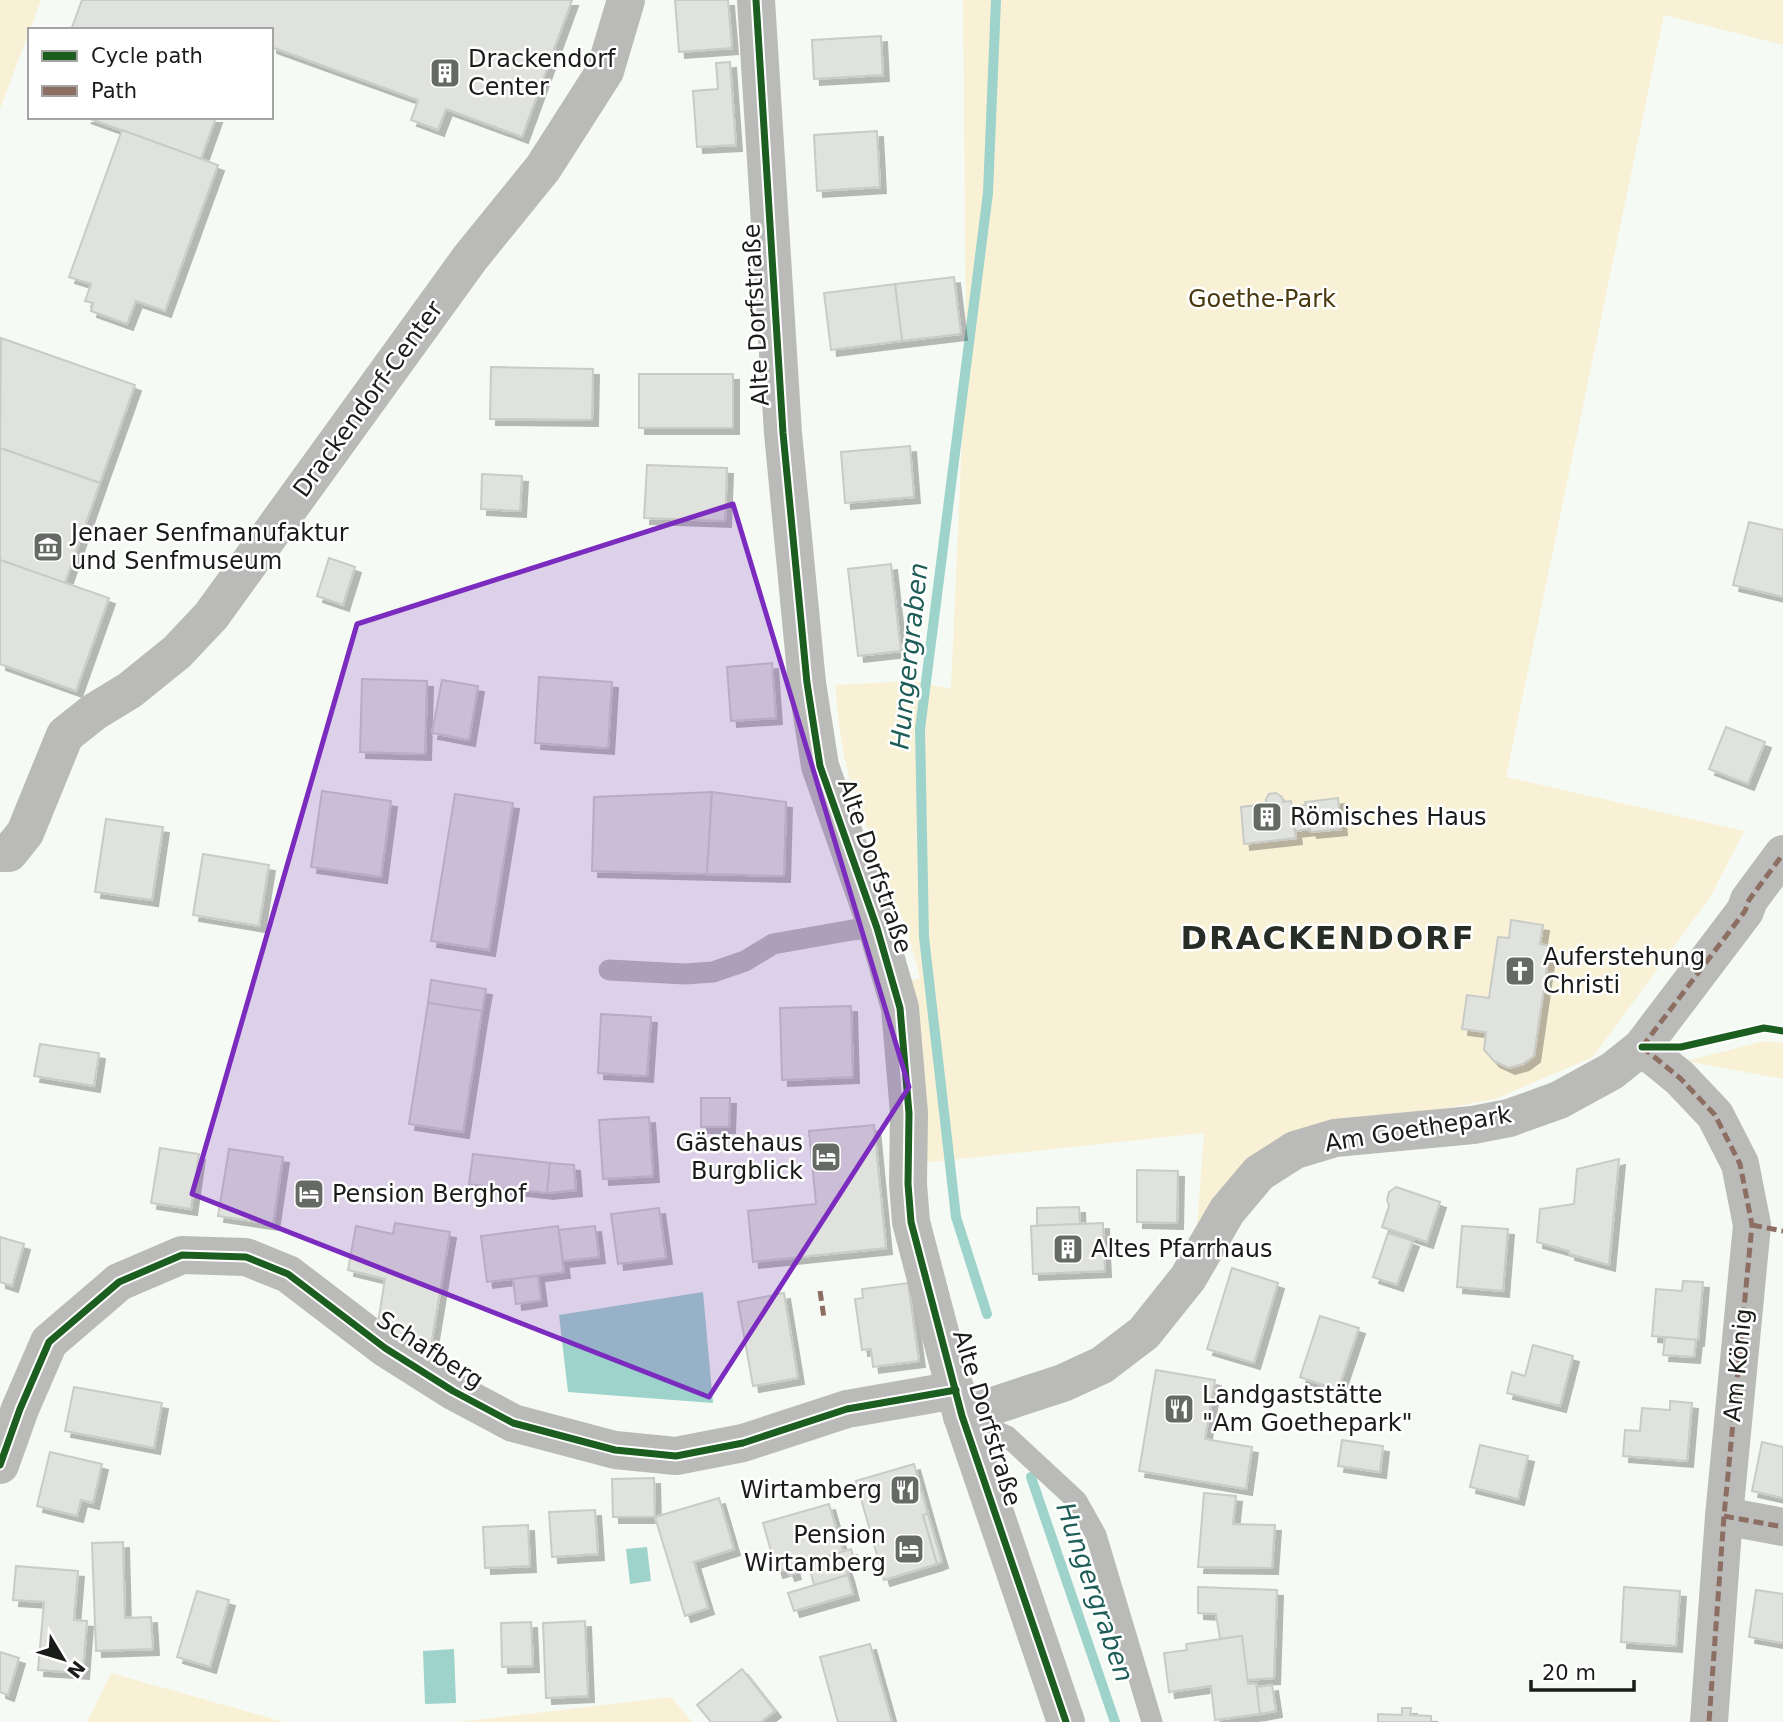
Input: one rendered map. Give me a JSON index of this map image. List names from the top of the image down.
{
  "streets": {
    "street": [
      "Alte Dorfstraße",
      "Drackendorf-Center",
      "Am Goethepark",
      "Schafberg",
      "Am König"
    ]
  },
  "crossings": [
    ["Alte Dorfstraße", "Am Goethepark"],
    ["Alte Dorfstraße", "Schafberg"],
    ["Am Goethepark", "Schafberg"],
    ["Am Goethepark", "Am König"]
  ],
  "districts": ["DRACKENDORF"],
  "water": ["Hungergraben"],
  "parks": ["Goethe-Park"],
  "places": {
    "building": ["Drackendorf Center", "Römisches Haus", "Altes Pfarrhaus"],
    "museum": ["Jenaer Senfmanufaktur und Senfmuseum"],
    "church": ["Auferstehung Christi"],
    "hotel": ["Gästehaus Burgblick", "Pension Berghof", "Pension Wirtamberg"],
    "restaurant": ["Landgaststätte \"Am Goethepark\"", "Wirtamberg"]
  },
  "legend": ["Cycle path", "Path"],
  "scale_bar": "20 m",
  "north": "bottom right"
}
